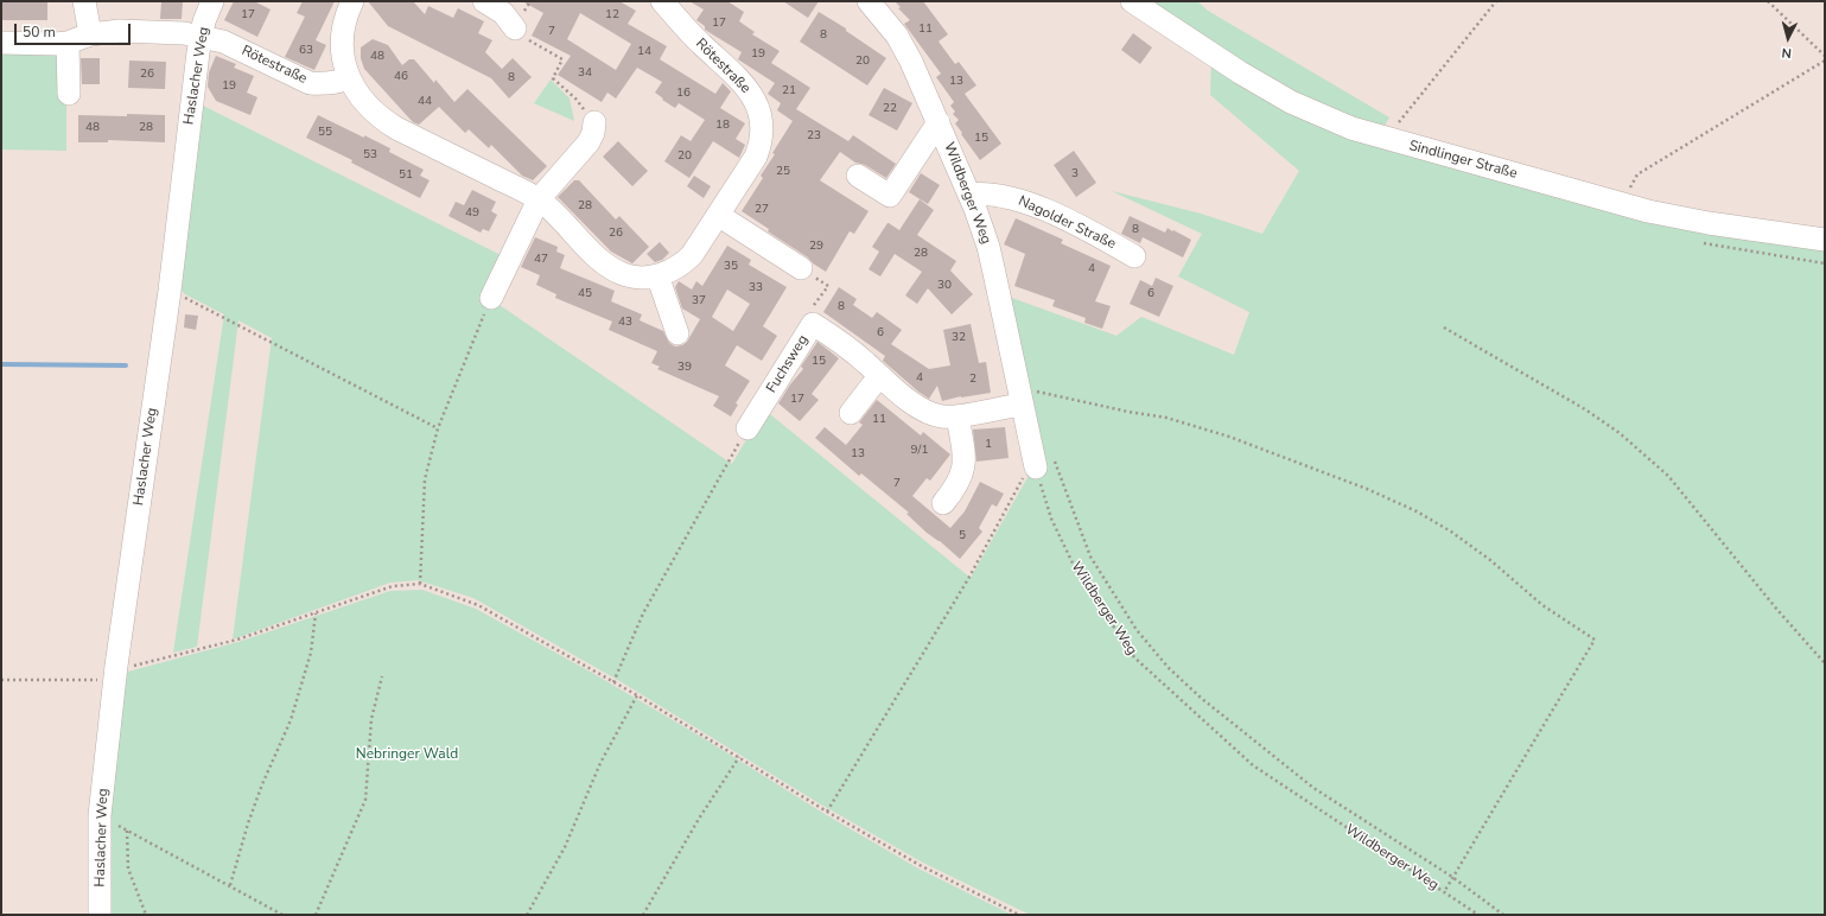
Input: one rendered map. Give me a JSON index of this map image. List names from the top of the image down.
{
  "streets": {
    "street": [
      "Rötestraße",
      "Haslacher Weg",
      "Sindlinger Straße",
      "Wildberger Weg",
      "Nagolder Straße",
      "Fuchsweg"
    ]
  },
  "crossings": [
    ["Rötestraße", "Haslacher Weg"],
    ["Wildberger Weg", "Nagolder Straße"],
    ["Wildberger Weg", "Fuchsweg"]
  ],
  "parks": ["Nebringer Wald"],
  "house_numbers": [
    "17",
    "12",
    "17",
    "11",
    "7",
    "8",
    "63",
    "14",
    "19",
    "48",
    "20",
    "34",
    "26",
    "46",
    "8",
    "13",
    "19",
    "21",
    "16",
    "44",
    "22",
    "18",
    "48",
    "28",
    "55",
    "23",
    "15",
    "53",
    "20",
    "25",
    "3",
    "51",
    "28",
    "27",
    "49",
    "8",
    "26",
    "29",
    "28",
    "47",
    "35",
    "4",
    "30",
    "33",
    "45",
    "6",
    "37",
    "8",
    "43",
    "6",
    "32",
    "15",
    "39",
    "4",
    "2",
    "17",
    "11",
    "1",
    "9/1",
    "13",
    "7",
    "5"
  ],
  "scale_bar": "50 m",
  "north": "bottom"
}
